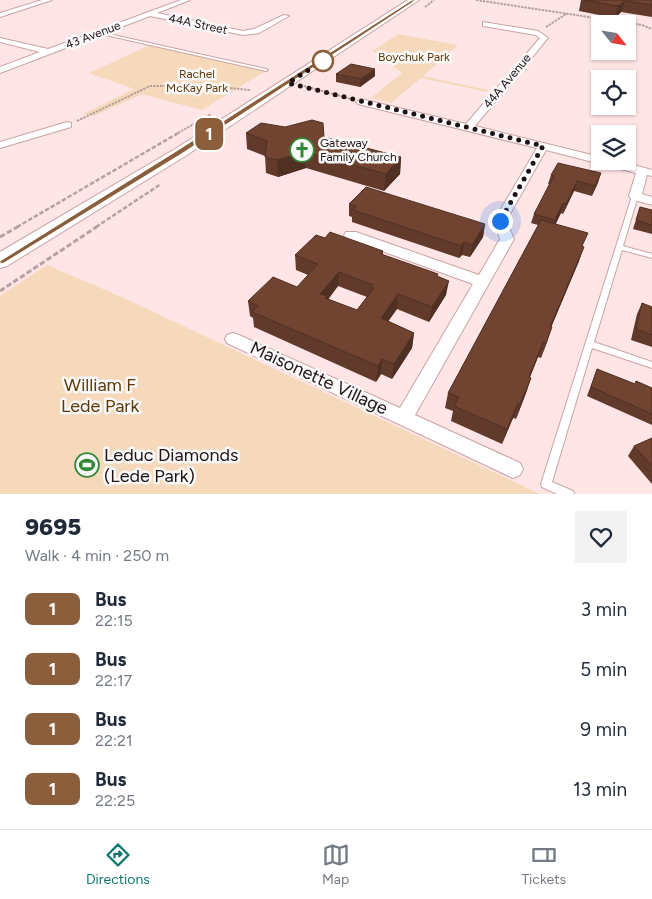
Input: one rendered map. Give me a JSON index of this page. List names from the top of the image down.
{
  "streets": {
    "street": [
      "44A Street",
      "43 Avenue",
      "44A Avenue",
      "Maisonette Village"
    ]
  },
  "crossings": [
    ["44A Street", "43 Avenue"]
  ],
  "parks": ["Boychuk Park", "Rachel McKay Park", "William F Lede Park"],
  "places": {
    "church": ["Gateway Family Church"],
    "sports": ["Leduc Diamonds (Lede Park)"]
  },
  "lines": ["bus line 1"],
  "north": "bottom right",
  "page": {
    "on_map": "1",
    "heading": ["9695", "Walk · 4 min · 250 m"],
    "list": [
      {
        "mark": "1",
        "name": "Bus",
        "note": "22:15",
        "value": "3 min"
      },
      {
        "mark": "1",
        "name": "Bus",
        "note": "22:17",
        "value": "5 min"
      },
      {
        "mark": "1",
        "name": "Bus",
        "note": "22:21",
        "value": "9 min"
      },
      {
        "mark": "1",
        "name": "Bus",
        "note": "22:25",
        "value": "13 min"
      }
    ],
    "tabs": ["Directions", "Map", "Tickets"]
  }
}
